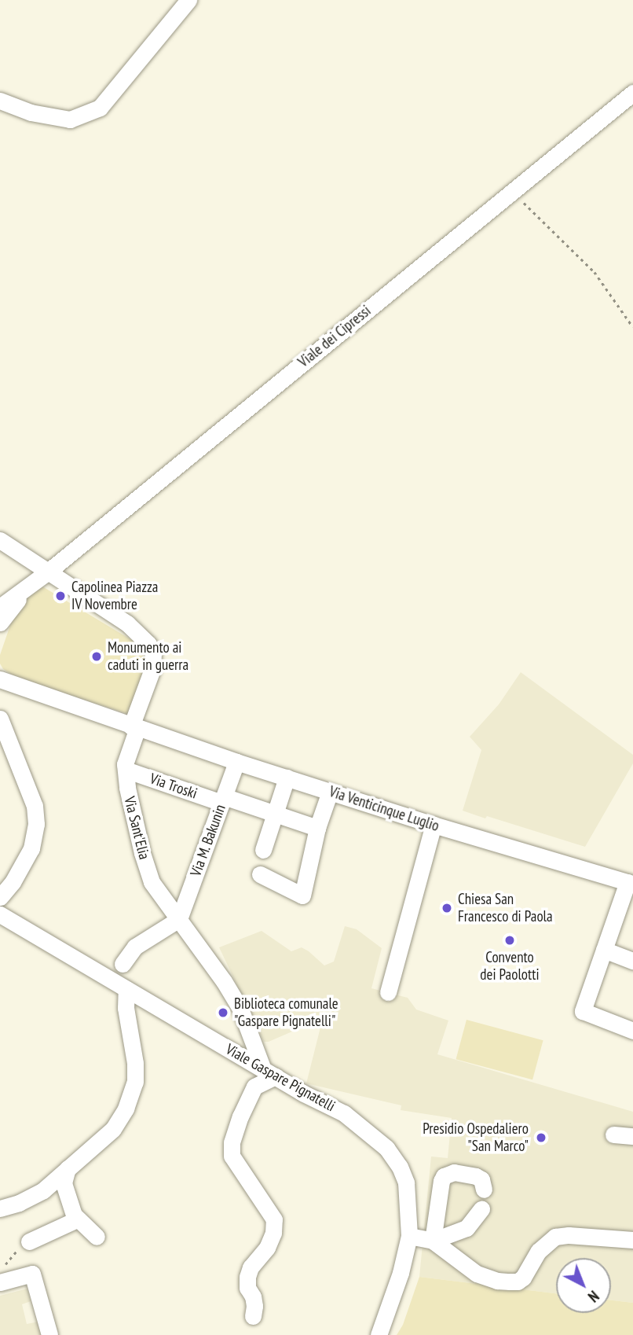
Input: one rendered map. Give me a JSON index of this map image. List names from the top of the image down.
{
  "streets": {
    "street": [
      "Viale dei Cipressi",
      "Via Troski",
      "Via Venticinque Luglio",
      "Via Sant'Elia",
      "Via M. Bakunin",
      "Viale Gaspare Pignatelli"
    ]
  },
  "crossings": [
    ["Viale dei Cipressi", "Via Sant'Elia"],
    ["Via Troski", "Via Sant'Elia"],
    ["Via Troski", "Via M. Bakunin"],
    ["Via Venticinque Luglio", "Via Sant'Elia"],
    ["Via Venticinque Luglio", "Via M. Bakunin"],
    ["Via Sant'Elia", "Via M. Bakunin"],
    ["Via Sant'Elia", "Viale Gaspare Pignatelli"]
  ],
  "places": [
    "Capolinea Piazza IV Novembre",
    "Monumento ai caduti in guerra",
    "Chiesa San Francesco di Paola",
    "Convento dei Paolotti",
    "Biblioteca comunale \"Gaspare Pignatelli\"",
    "Presidio Ospedaliero \"San Marco\""
  ],
  "north": "bottom right"
}
